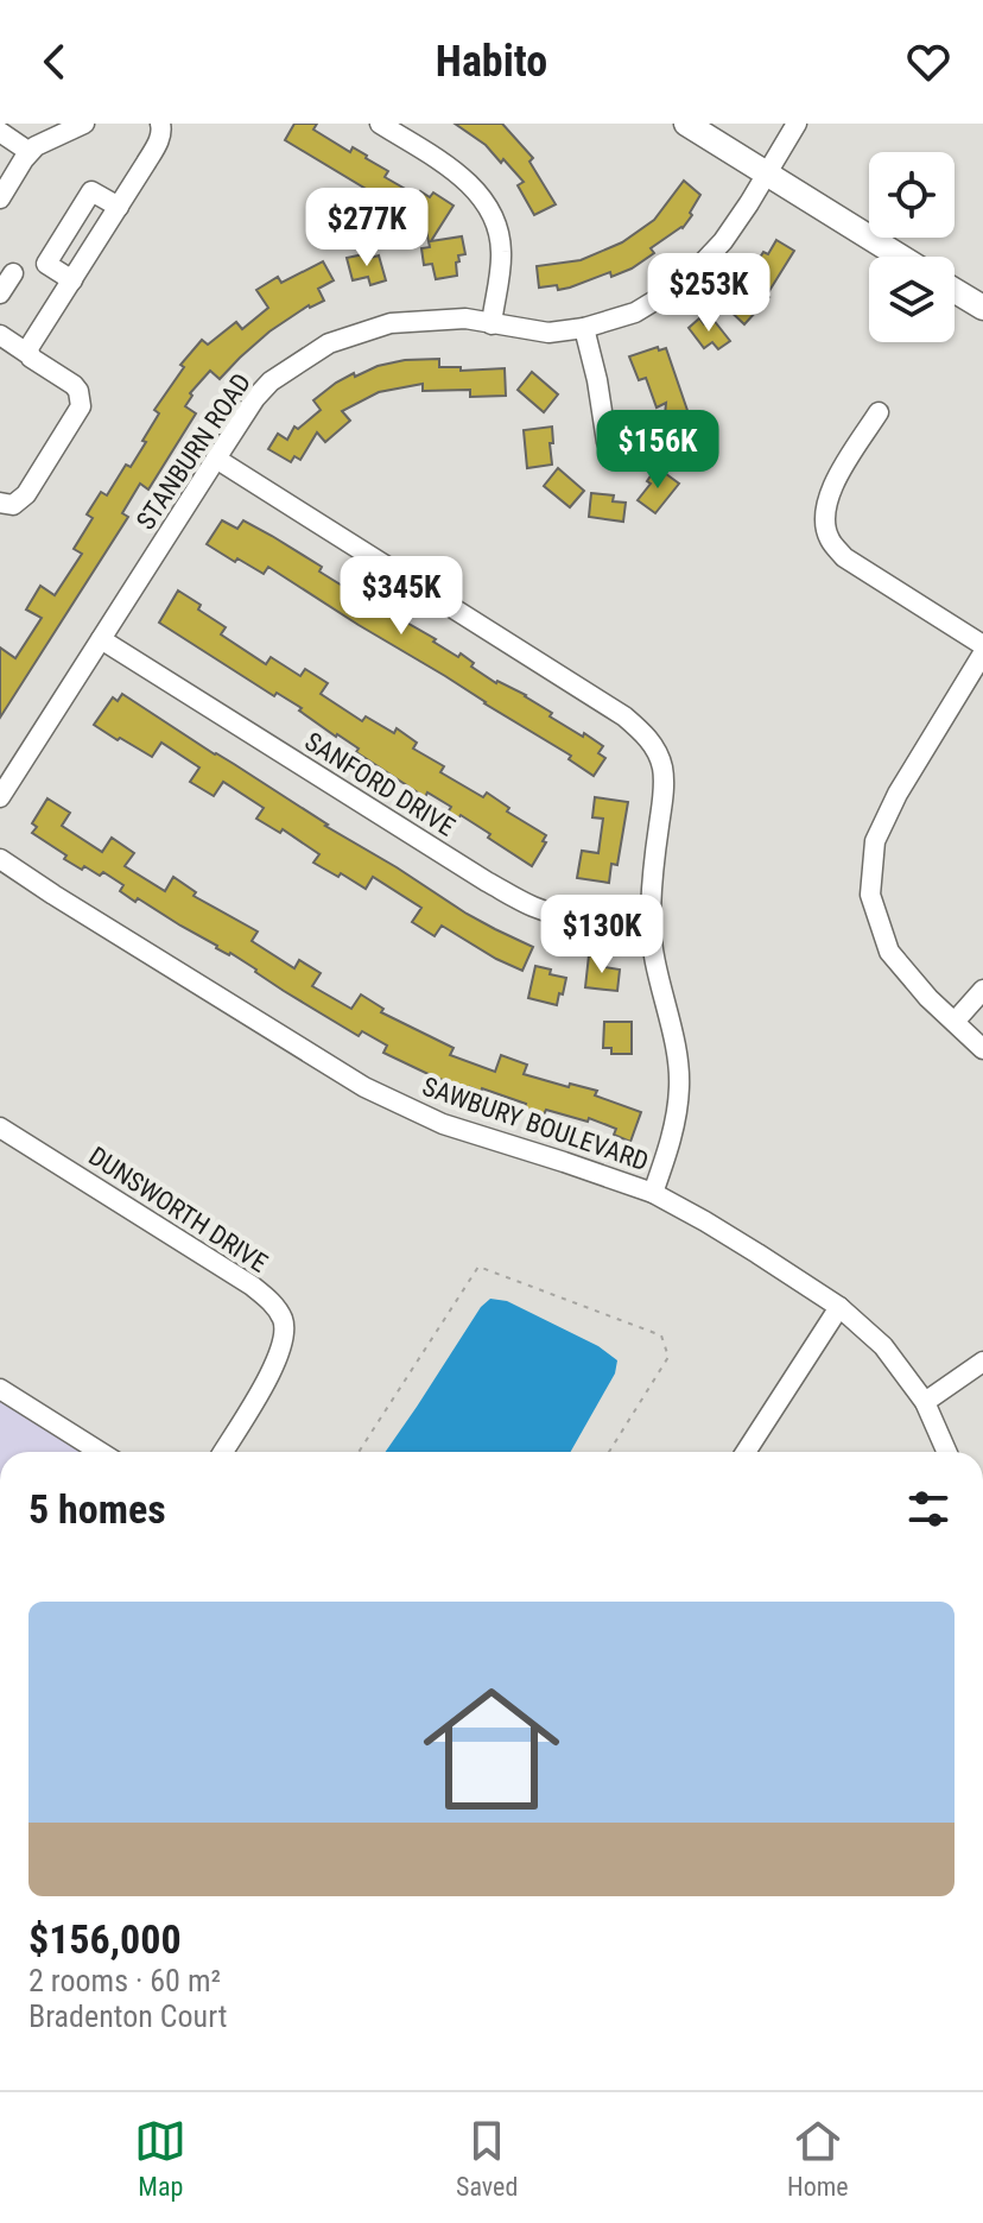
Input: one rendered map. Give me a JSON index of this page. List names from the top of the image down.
{
  "streets": {
    "street": [
      "STANBURN ROAD",
      "SANFORD DRIVE",
      "SAWBURY BOULEVARD",
      "DUNSWORTH DRIVE"
    ]
  },
  "crossings": [
    ["STANBURN ROAD", "SANFORD DRIVE"]
  ],
  "page": {
    "header": "Habito",
    "price": [
      "$277K",
      "$253K",
      "$156K",
      "$345K",
      "$130K"
    ],
    "heading": "5 homes",
    "list": [
      {
        "name": "$156,000",
        "note": "2 rooms · 60 m² · Bradenton Court"
      }
    ],
    "tabs": ["Map", "Saved", "Home"]
  }
}
